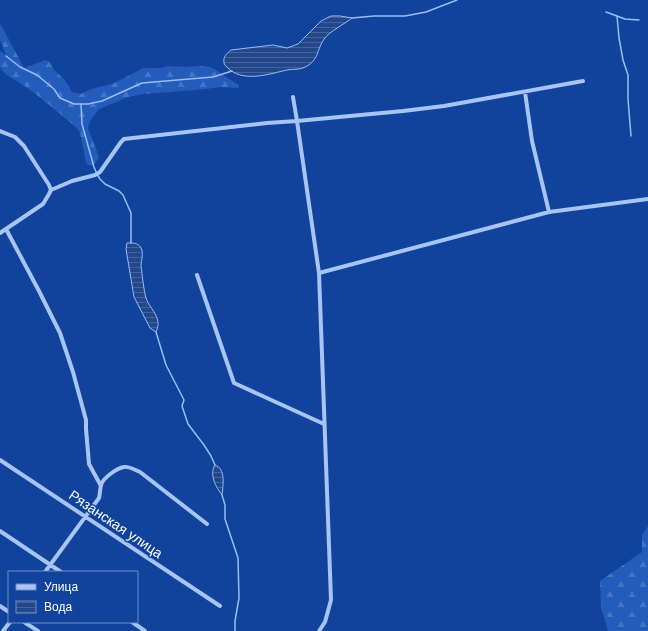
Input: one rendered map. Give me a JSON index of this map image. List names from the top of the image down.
{
  "streets": {
    "street": ["Рязанская улица"]
  },
  "legend": ["Улица", "Вода"]
}
